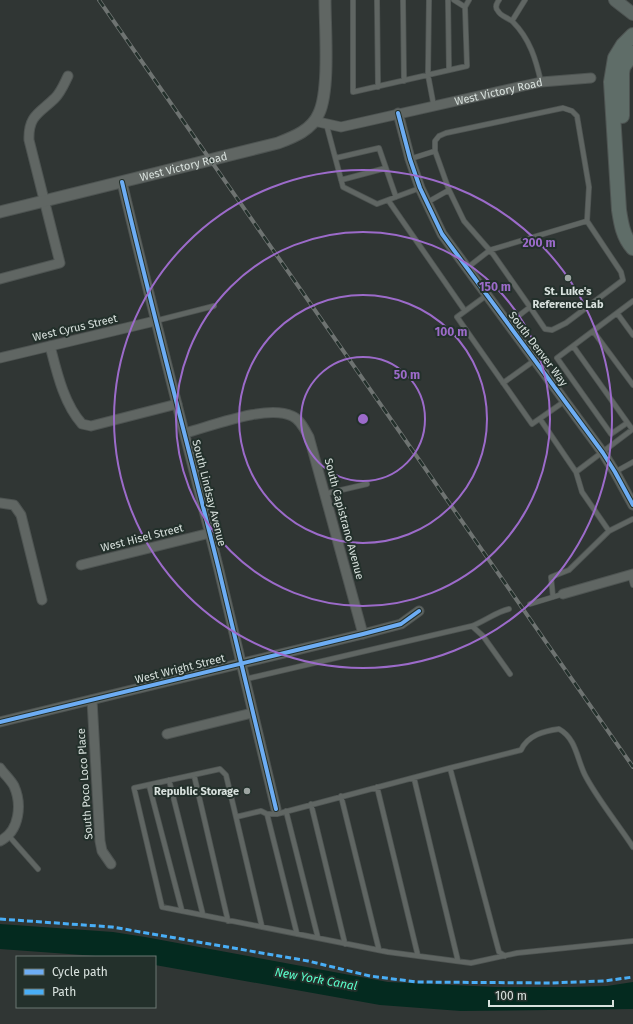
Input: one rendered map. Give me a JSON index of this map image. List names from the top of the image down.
{
  "streets": {
    "street": [
      "West Victory Road",
      "West Cyrus Street",
      "South Denver Way",
      "South Lindsay Avenue",
      "South Capistrano Avenue",
      "West Hisel Street",
      "West Wright Street",
      "South Poco Loco Place"
    ]
  },
  "crossings": [
    ["West Victory Road", "South Denver Way"],
    ["West Victory Road", "South Lindsay Avenue"],
    ["West Cyrus Street", "South Lindsay Avenue"],
    ["South Lindsay Avenue", "South Capistrano Avenue"],
    ["South Lindsay Avenue", "West Hisel Street"],
    ["South Lindsay Avenue", "West Wright Street"],
    ["South Capistrano Avenue", "West Wright Street"],
    ["West Wright Street", "South Poco Loco Place"]
  ],
  "water": ["New York Canal"],
  "places": ["St. Luke's Reference Lab", "Republic Storage"],
  "legend": ["Cycle path", "Path"],
  "scale_bar": "100 m",
  "rings": [
    "200 m",
    "150 m",
    "100 m",
    "50 m"
  ]
}
